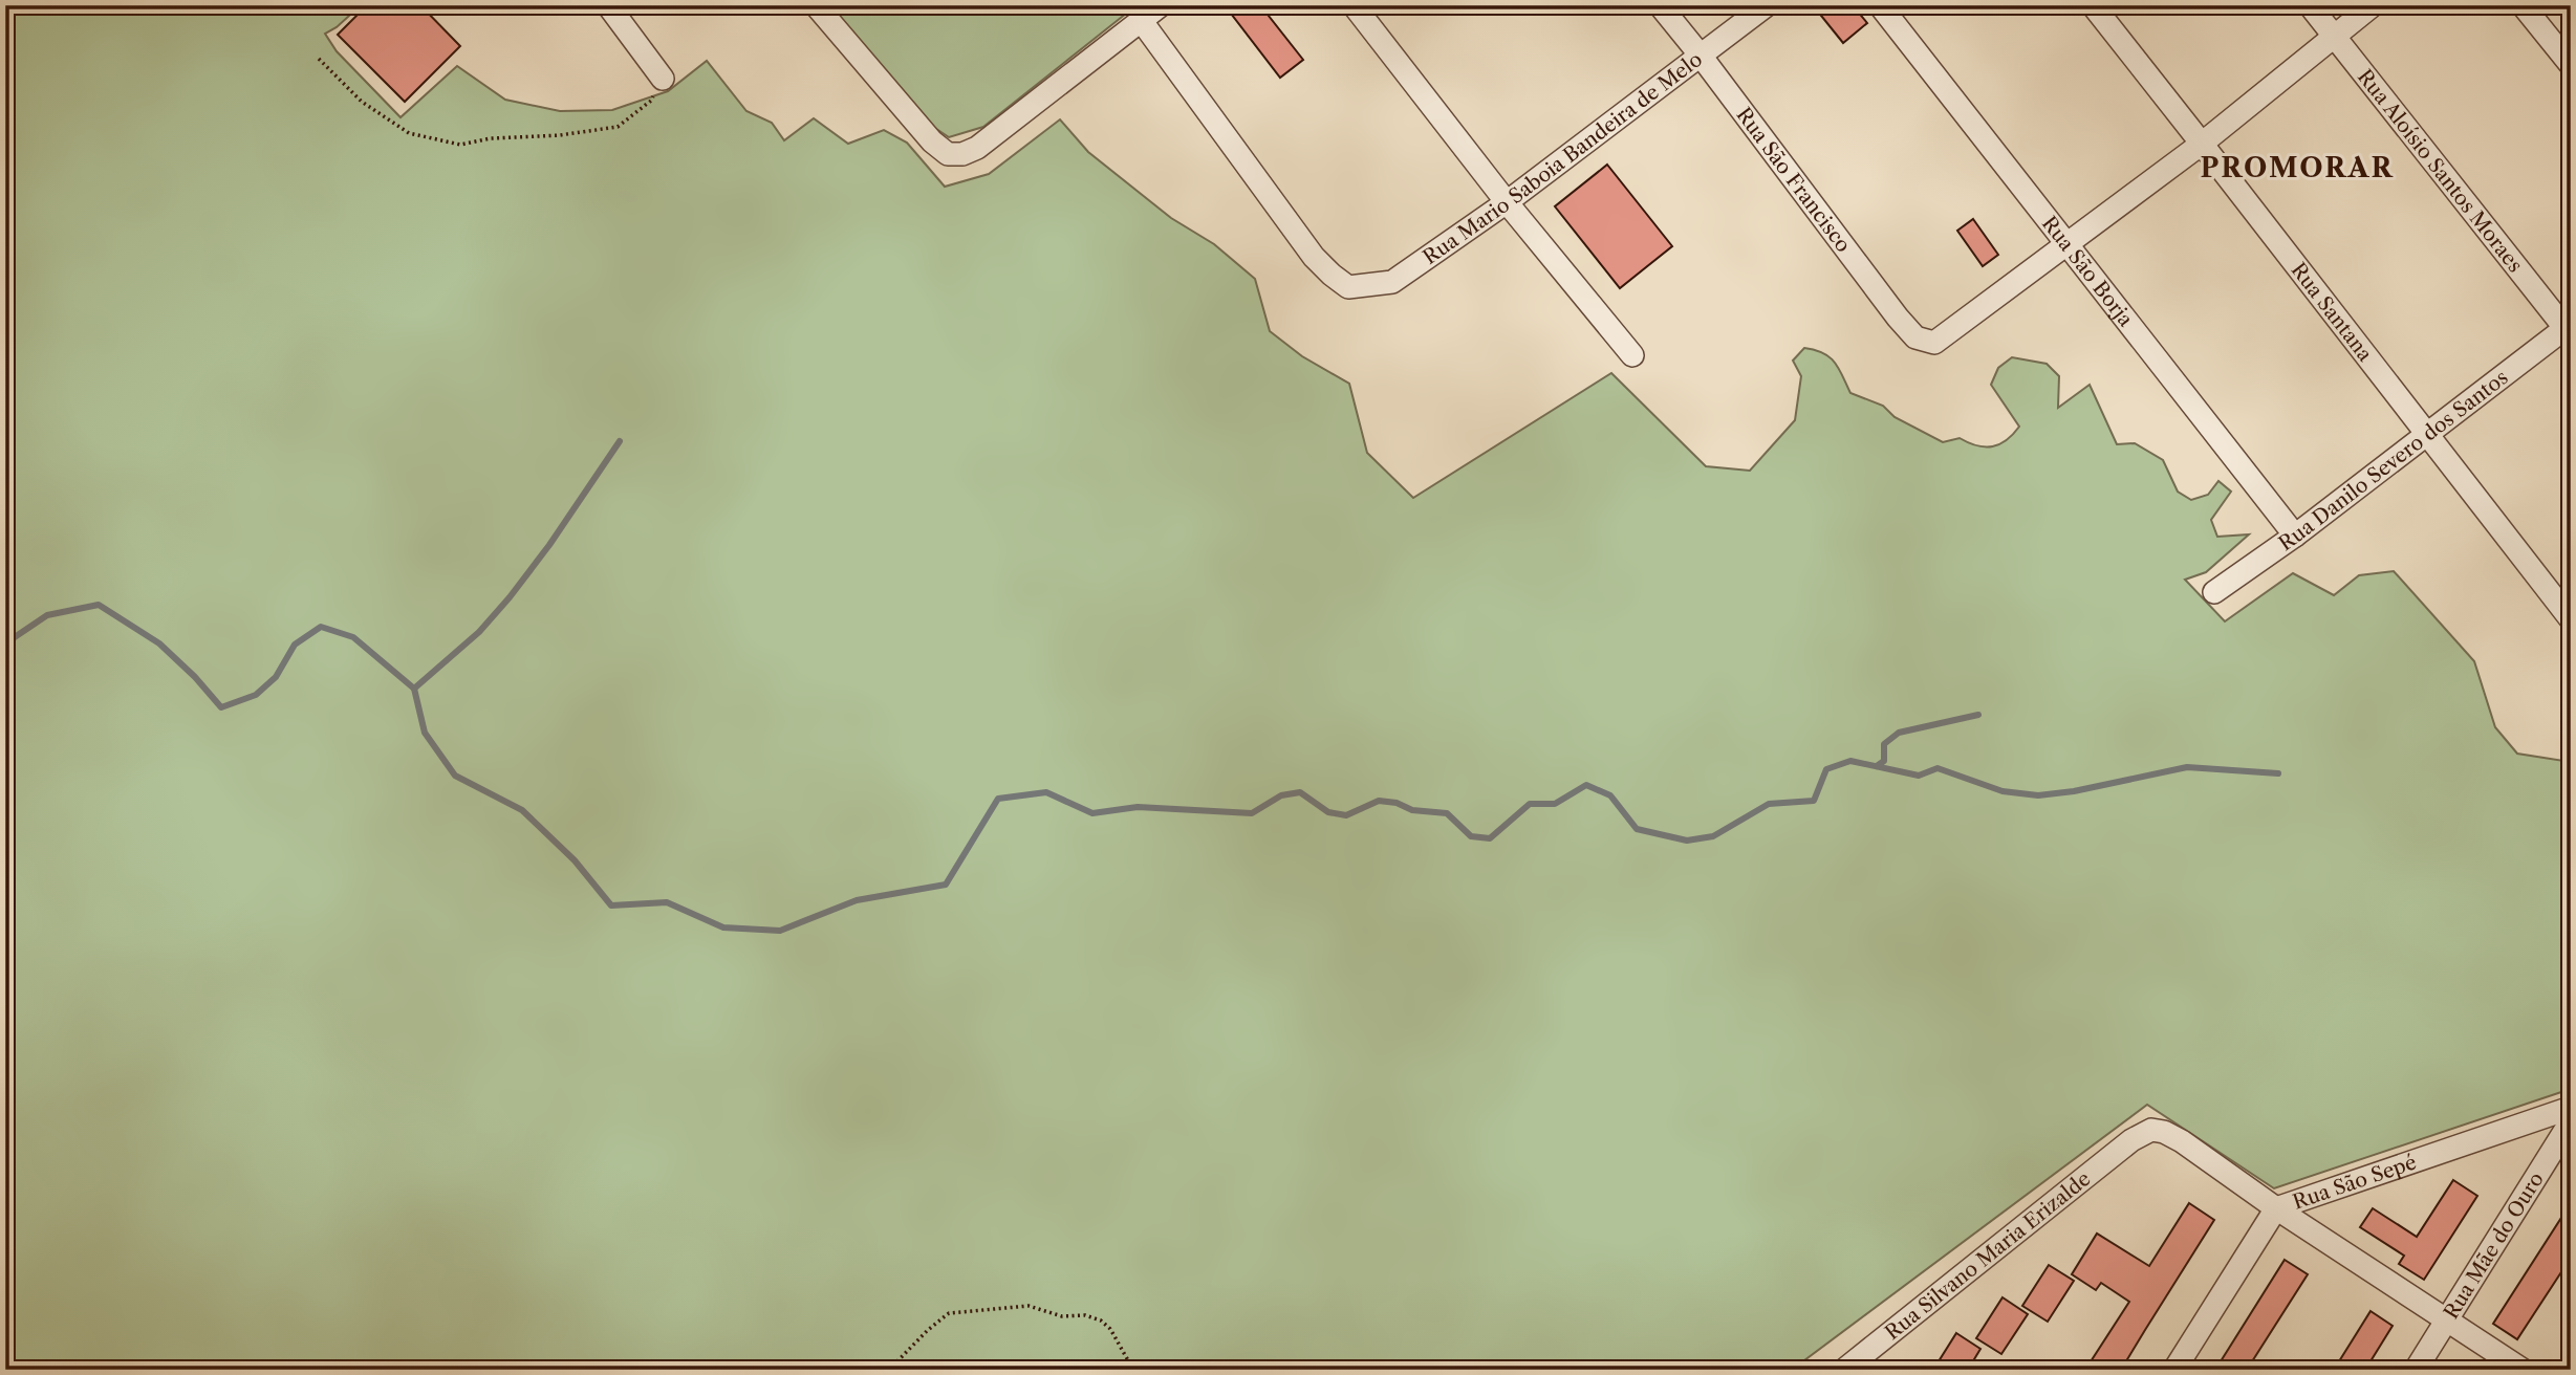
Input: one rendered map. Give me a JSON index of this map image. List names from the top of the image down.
{
  "streets": {
    "street": [
      "Rua Mario Saboia Bandeira de Melo",
      "Rua Aloísio Santos Moraes",
      "Rua São Francisco",
      "Rua São Borja",
      "Rua Santana",
      "Rua Danilo Severo dos Santos",
      "Rua São Sepé",
      "Rua Mãe do Ouro",
      "Rua Silvano Maria Erizalde"
    ]
  },
  "crossings": [
    ["Rua Mario Saboia Bandeira de Melo", "Rua São Francisco"],
    ["Rua Aloísio Santos Moraes", "Rua Danilo Severo dos Santos"],
    ["Rua São Francisco", "Rua São Borja"],
    ["Rua São Borja", "Rua Danilo Severo dos Santos"],
    ["Rua Santana", "Rua Danilo Severo dos Santos"],
    ["Rua São Sepé", "Rua Silvano Maria Erizalde"]
  ],
  "districts": ["PROMORAR"]
}
